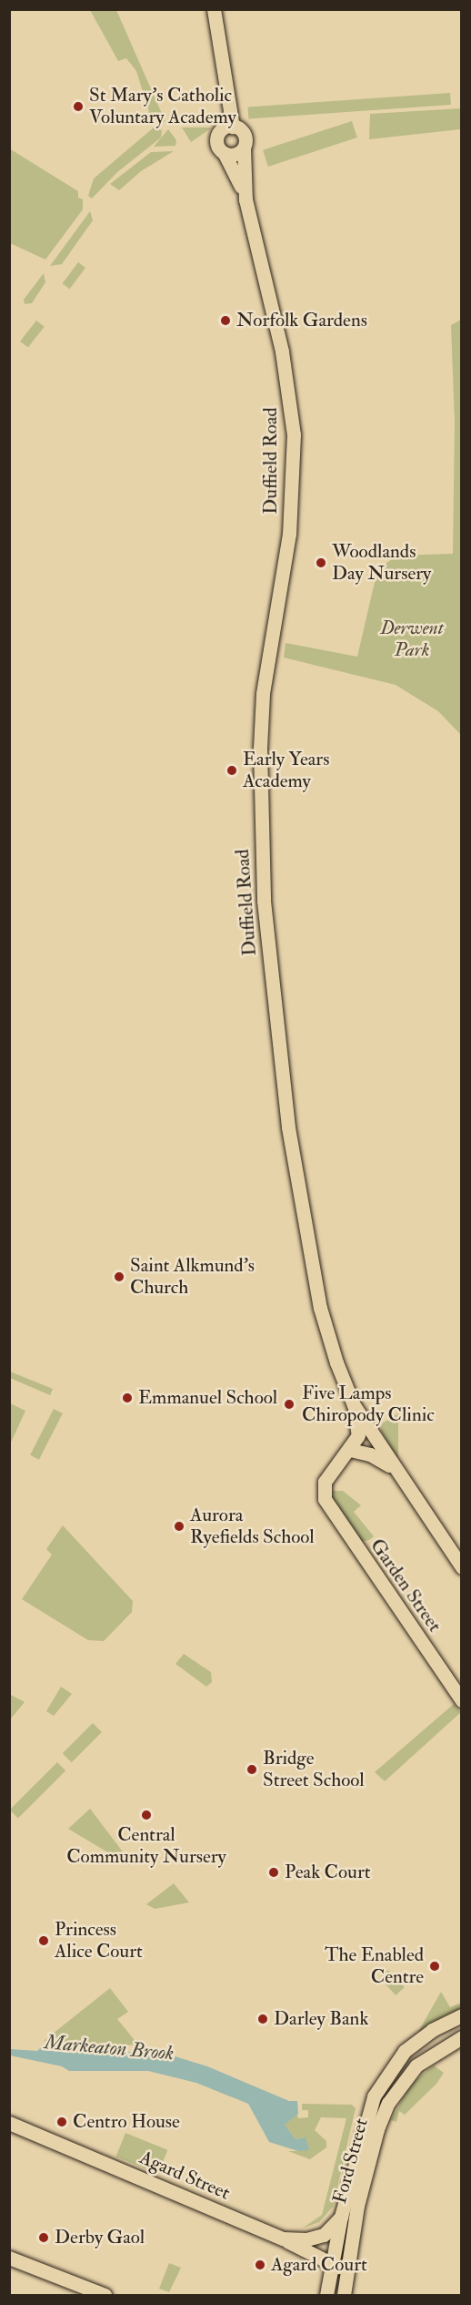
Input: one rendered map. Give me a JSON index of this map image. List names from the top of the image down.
{
  "streets": {
    "main road": [
      "Duffield Road",
      "Garden Street",
      "Ford Street",
      "Agard Street"
    ]
  },
  "crossings": [
    ["Ford Street", "Agard Street"]
  ],
  "water": ["Markeaton Brook"],
  "parks": ["Derwent Park"],
  "places": [
    "St Mary's Catholic Voluntary Academy",
    "Norfolk Gardens",
    "Woodlands Day Nursery",
    "Early Years Academy",
    "Saint Alkmund's Church",
    "Emmanuel School",
    "Five Lamps Chiropody Clinic",
    "Aurora Ryefields School",
    "Bridge Street School",
    "Central Community Nursery",
    "Peak Court",
    "Princess Alice Court",
    "The Enabled Centre",
    "Darley Bank",
    "Centro House",
    "Derby Gaol",
    "Agard Court"
  ]
}
